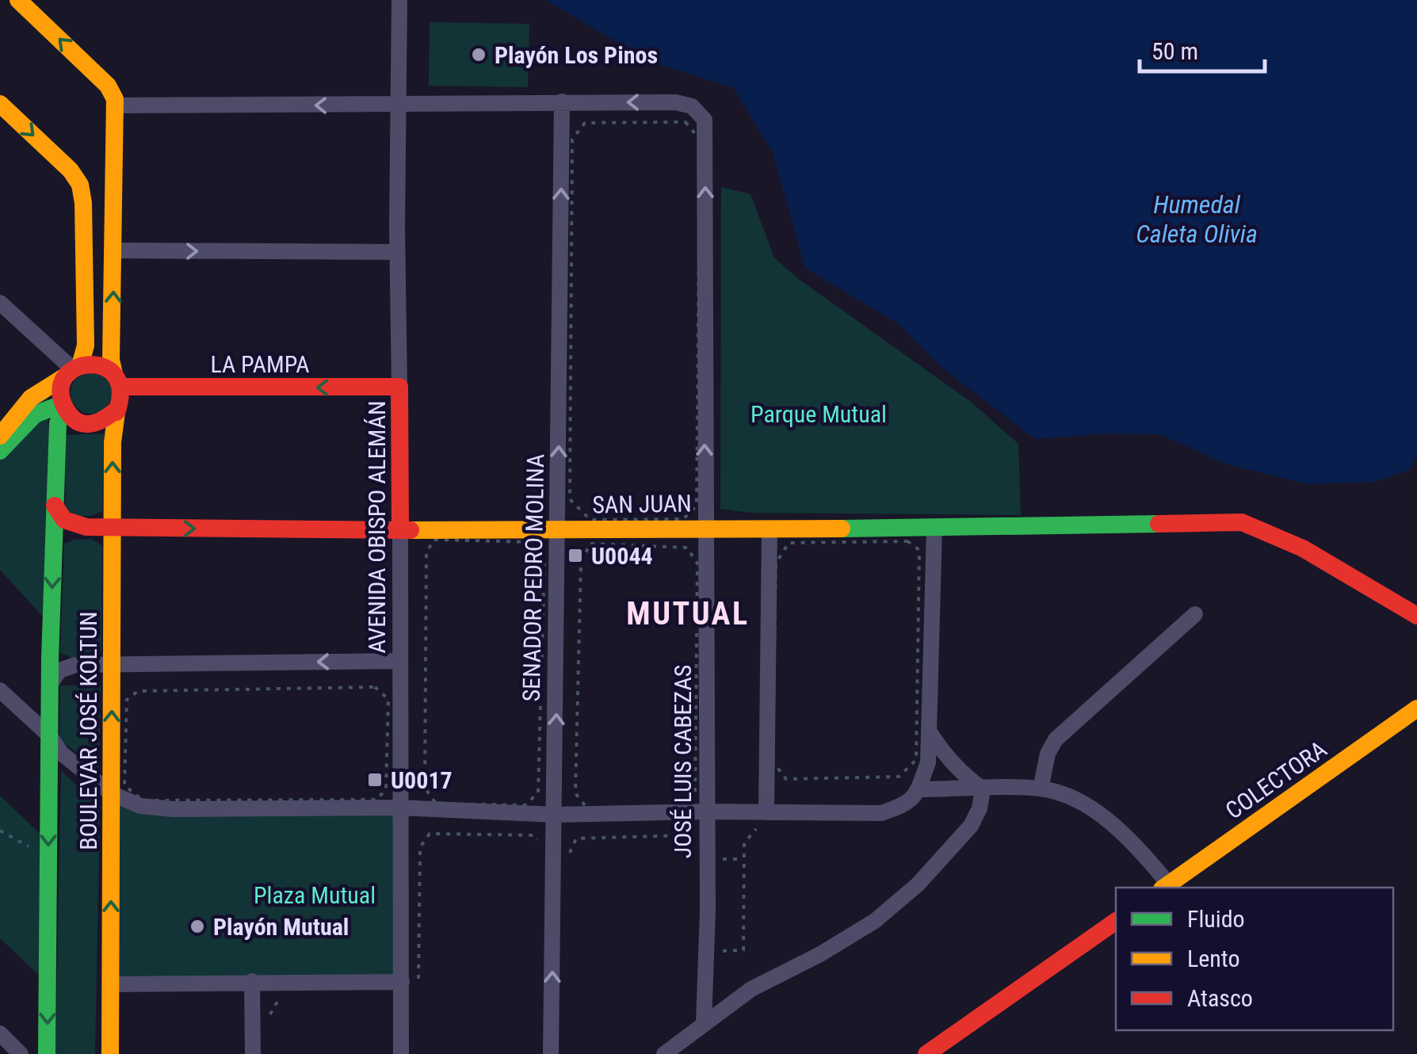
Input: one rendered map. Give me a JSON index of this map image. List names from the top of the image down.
{
  "streets": {
    "street": [
      "LA PAMPA",
      "SAN JUAN",
      "AVENIDA OBISPO ALEMÁN",
      "SENADOR PEDRO MOLINA",
      "BOULEVAR JOSÉ KOLTUN",
      "JOSÉ LUIS CABEZAS",
      "COLECTORA"
    ]
  },
  "crossings": [
    ["LA PAMPA", "AVENIDA OBISPO ALEMÁN"],
    ["LA PAMPA", "BOULEVAR JOSÉ KOLTUN"],
    ["SAN JUAN", "AVENIDA OBISPO ALEMÁN"],
    ["SAN JUAN", "SENADOR PEDRO MOLINA"],
    ["SAN JUAN", "BOULEVAR JOSÉ KOLTUN"],
    ["SAN JUAN", "JOSÉ LUIS CABEZAS"],
    ["SENADOR PEDRO MOLINA", "JOSÉ LUIS CABEZAS"]
  ],
  "one_way": ["SENADOR PEDRO MOLINA", "JOSÉ LUIS CABEZAS"],
  "districts": ["MUTUAL"],
  "water": ["Humedal Caleta Olivia"],
  "parks": ["Parque Mutual", "Plaza Mutual"],
  "places": {
    "other": ["Playón Los Pinos", "Playón Mutual"],
    "transit": ["U0044", "U0017"]
  },
  "legend": ["Fluido", "Lento", "Atasco"],
  "scale_bar": "50 m"
}
